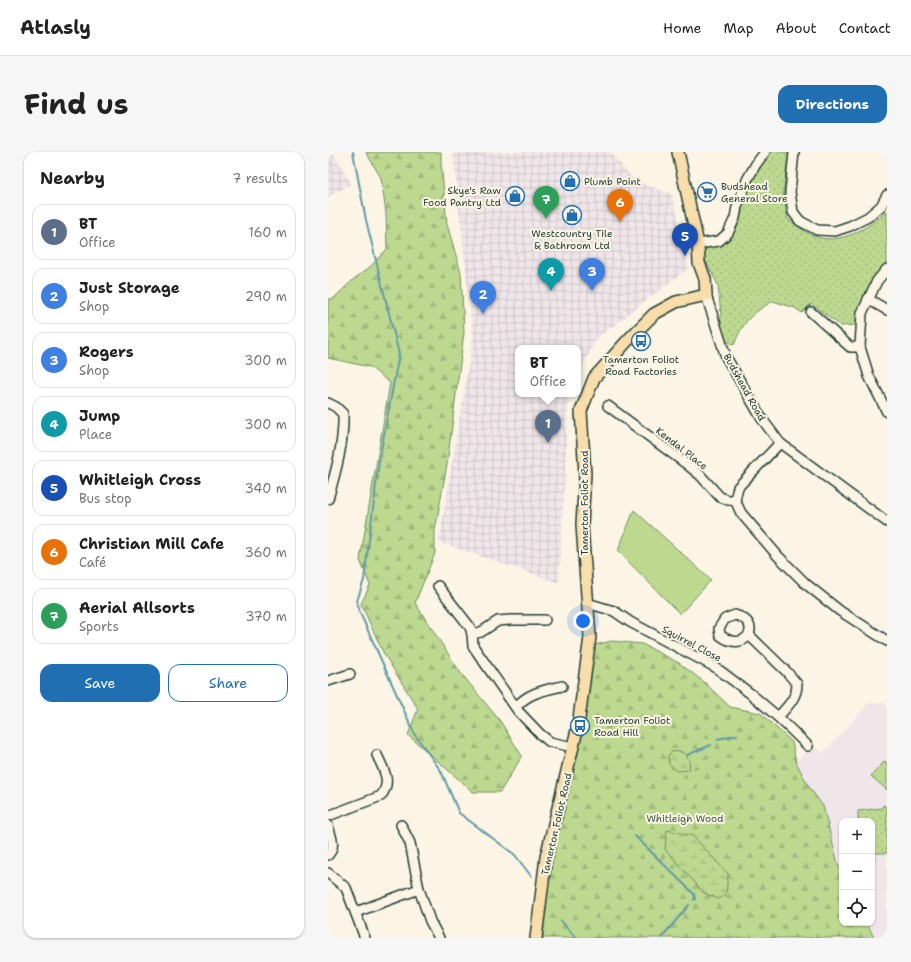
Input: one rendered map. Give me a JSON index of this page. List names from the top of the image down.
{
  "streets": {
    "main road": ["Budshead Road", "Tamerton Foliot Road"],
    "street": ["Kendal Place", "Squirrel Close"]
  },
  "crossings": [
    ["Budshead Road", "Tamerton Foliot Road"],
    ["Tamerton Foliot Road", "Squirrel Close"]
  ],
  "parks": ["Whitleigh Wood"],
  "places": {
    "shop": ["Plumb Point", "Skye's Raw Food Pantry Ltd", "Westcountry Tile & Bathroom Ltd"],
    "supermarket": ["Budshead General Store"],
    "bus stop": ["Tamerton Foliot Road Factories", "Tamerton Foliot Road Hill"]
  },
  "page": {
    "header": "Atlasly",
    "nav": [
      "Home",
      "Map",
      "About",
      "Contact"
    ],
    "title": "Find us",
    "buttons": [
      "Directions",
      ["Save", "Share"]
    ],
    "heading": ["Nearby", "7 results"],
    "pins": [
      "7",
      "6",
      "5",
      "3",
      "4",
      "2",
      "1"
    ],
    "list": [
      {
        "mark": "1",
        "name": "BT",
        "note": "Office",
        "value": "160 m"
      },
      {
        "mark": "2",
        "name": "Just Storage",
        "note": "Shop",
        "value": "290 m"
      },
      {
        "mark": "3",
        "name": "Rogers",
        "note": "Shop",
        "value": "300 m"
      },
      {
        "mark": "4",
        "name": "Jump",
        "note": "Place",
        "value": "300 m"
      },
      {
        "mark": "5",
        "name": "Whitleigh Cross",
        "note": "Bus stop",
        "value": "340 m"
      },
      {
        "mark": "6",
        "name": "Christian Mill Cafe",
        "note": "Café",
        "value": "360 m"
      },
      {
        "mark": "7",
        "name": "Aerial Allsorts",
        "note": "Sports",
        "value": "370 m"
      }
    ],
    "popup": ["BT", "Office"],
    "map_buttons": ["+", "−"]
  }
}
